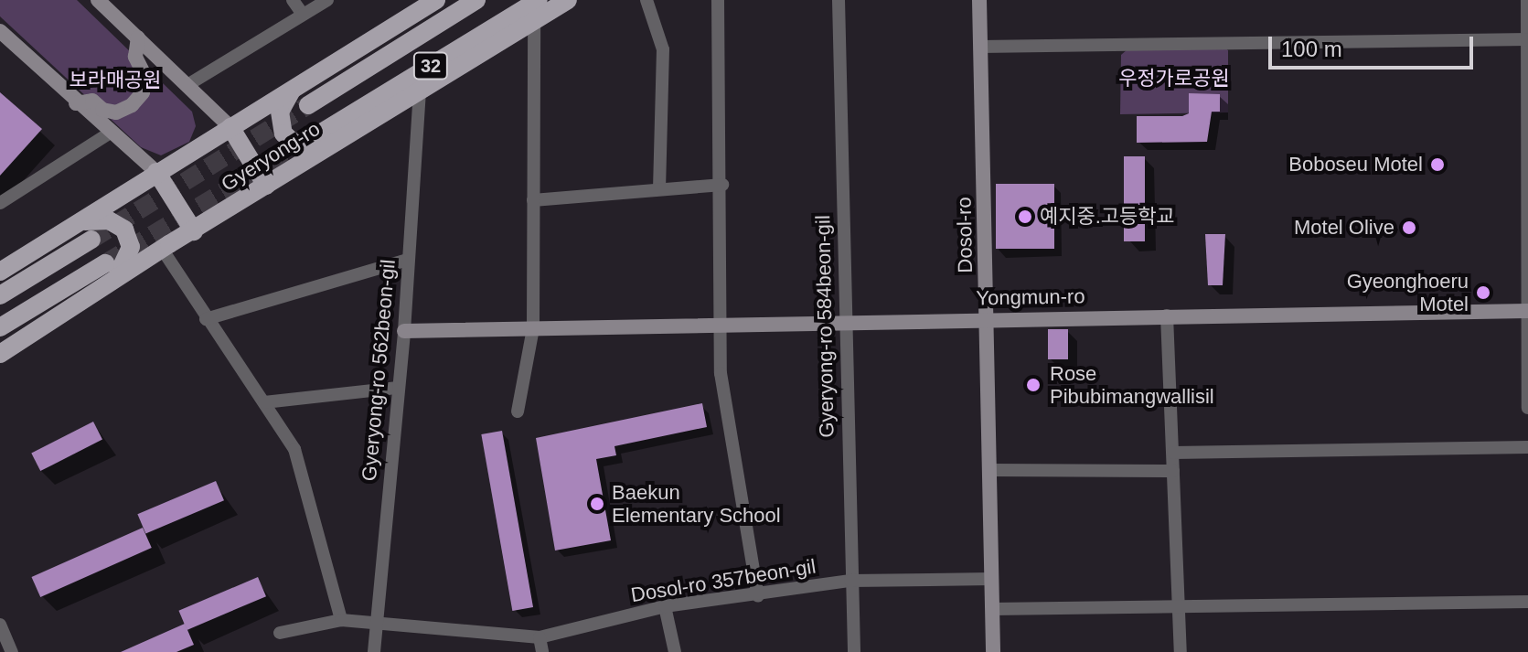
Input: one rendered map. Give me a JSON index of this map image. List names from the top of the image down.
{
  "streets": {
    "main road": ["32", "Gyeryong-ro"],
    "street": [
      "Dosol-ro",
      "Yongmun-ro",
      "Gyeryong-ro 584beon-gil",
      "Gyeryong-ro 562beon-gil",
      "Dosol-ro 357beon-gil"
    ]
  },
  "crossings": [
    ["Gyeryong-ro", "Gyeryong-ro 562beon-gil"],
    ["Dosol-ro", "Yongmun-ro"],
    ["Dosol-ro", "Dosol-ro 357beon-gil"],
    ["Yongmun-ro", "Gyeryong-ro 584beon-gil"],
    ["Yongmun-ro", "Gyeryong-ro 562beon-gil"],
    ["Gyeryong-ro 584beon-gil", "Dosol-ro 357beon-gil"],
    ["Gyeryong-ro 562beon-gil", "Dosol-ro 357beon-gil"]
  ],
  "parks": ["우정가로공원", "보라매공원"],
  "places": [
    "Boboseu Motel",
    "예지중.고등학교",
    "Motel Olive",
    "Gyeonghoeru Motel",
    "Rose Pibubimangwallisil",
    "Baekun Elementary School"
  ],
  "scale_bar": "100 m"
}
